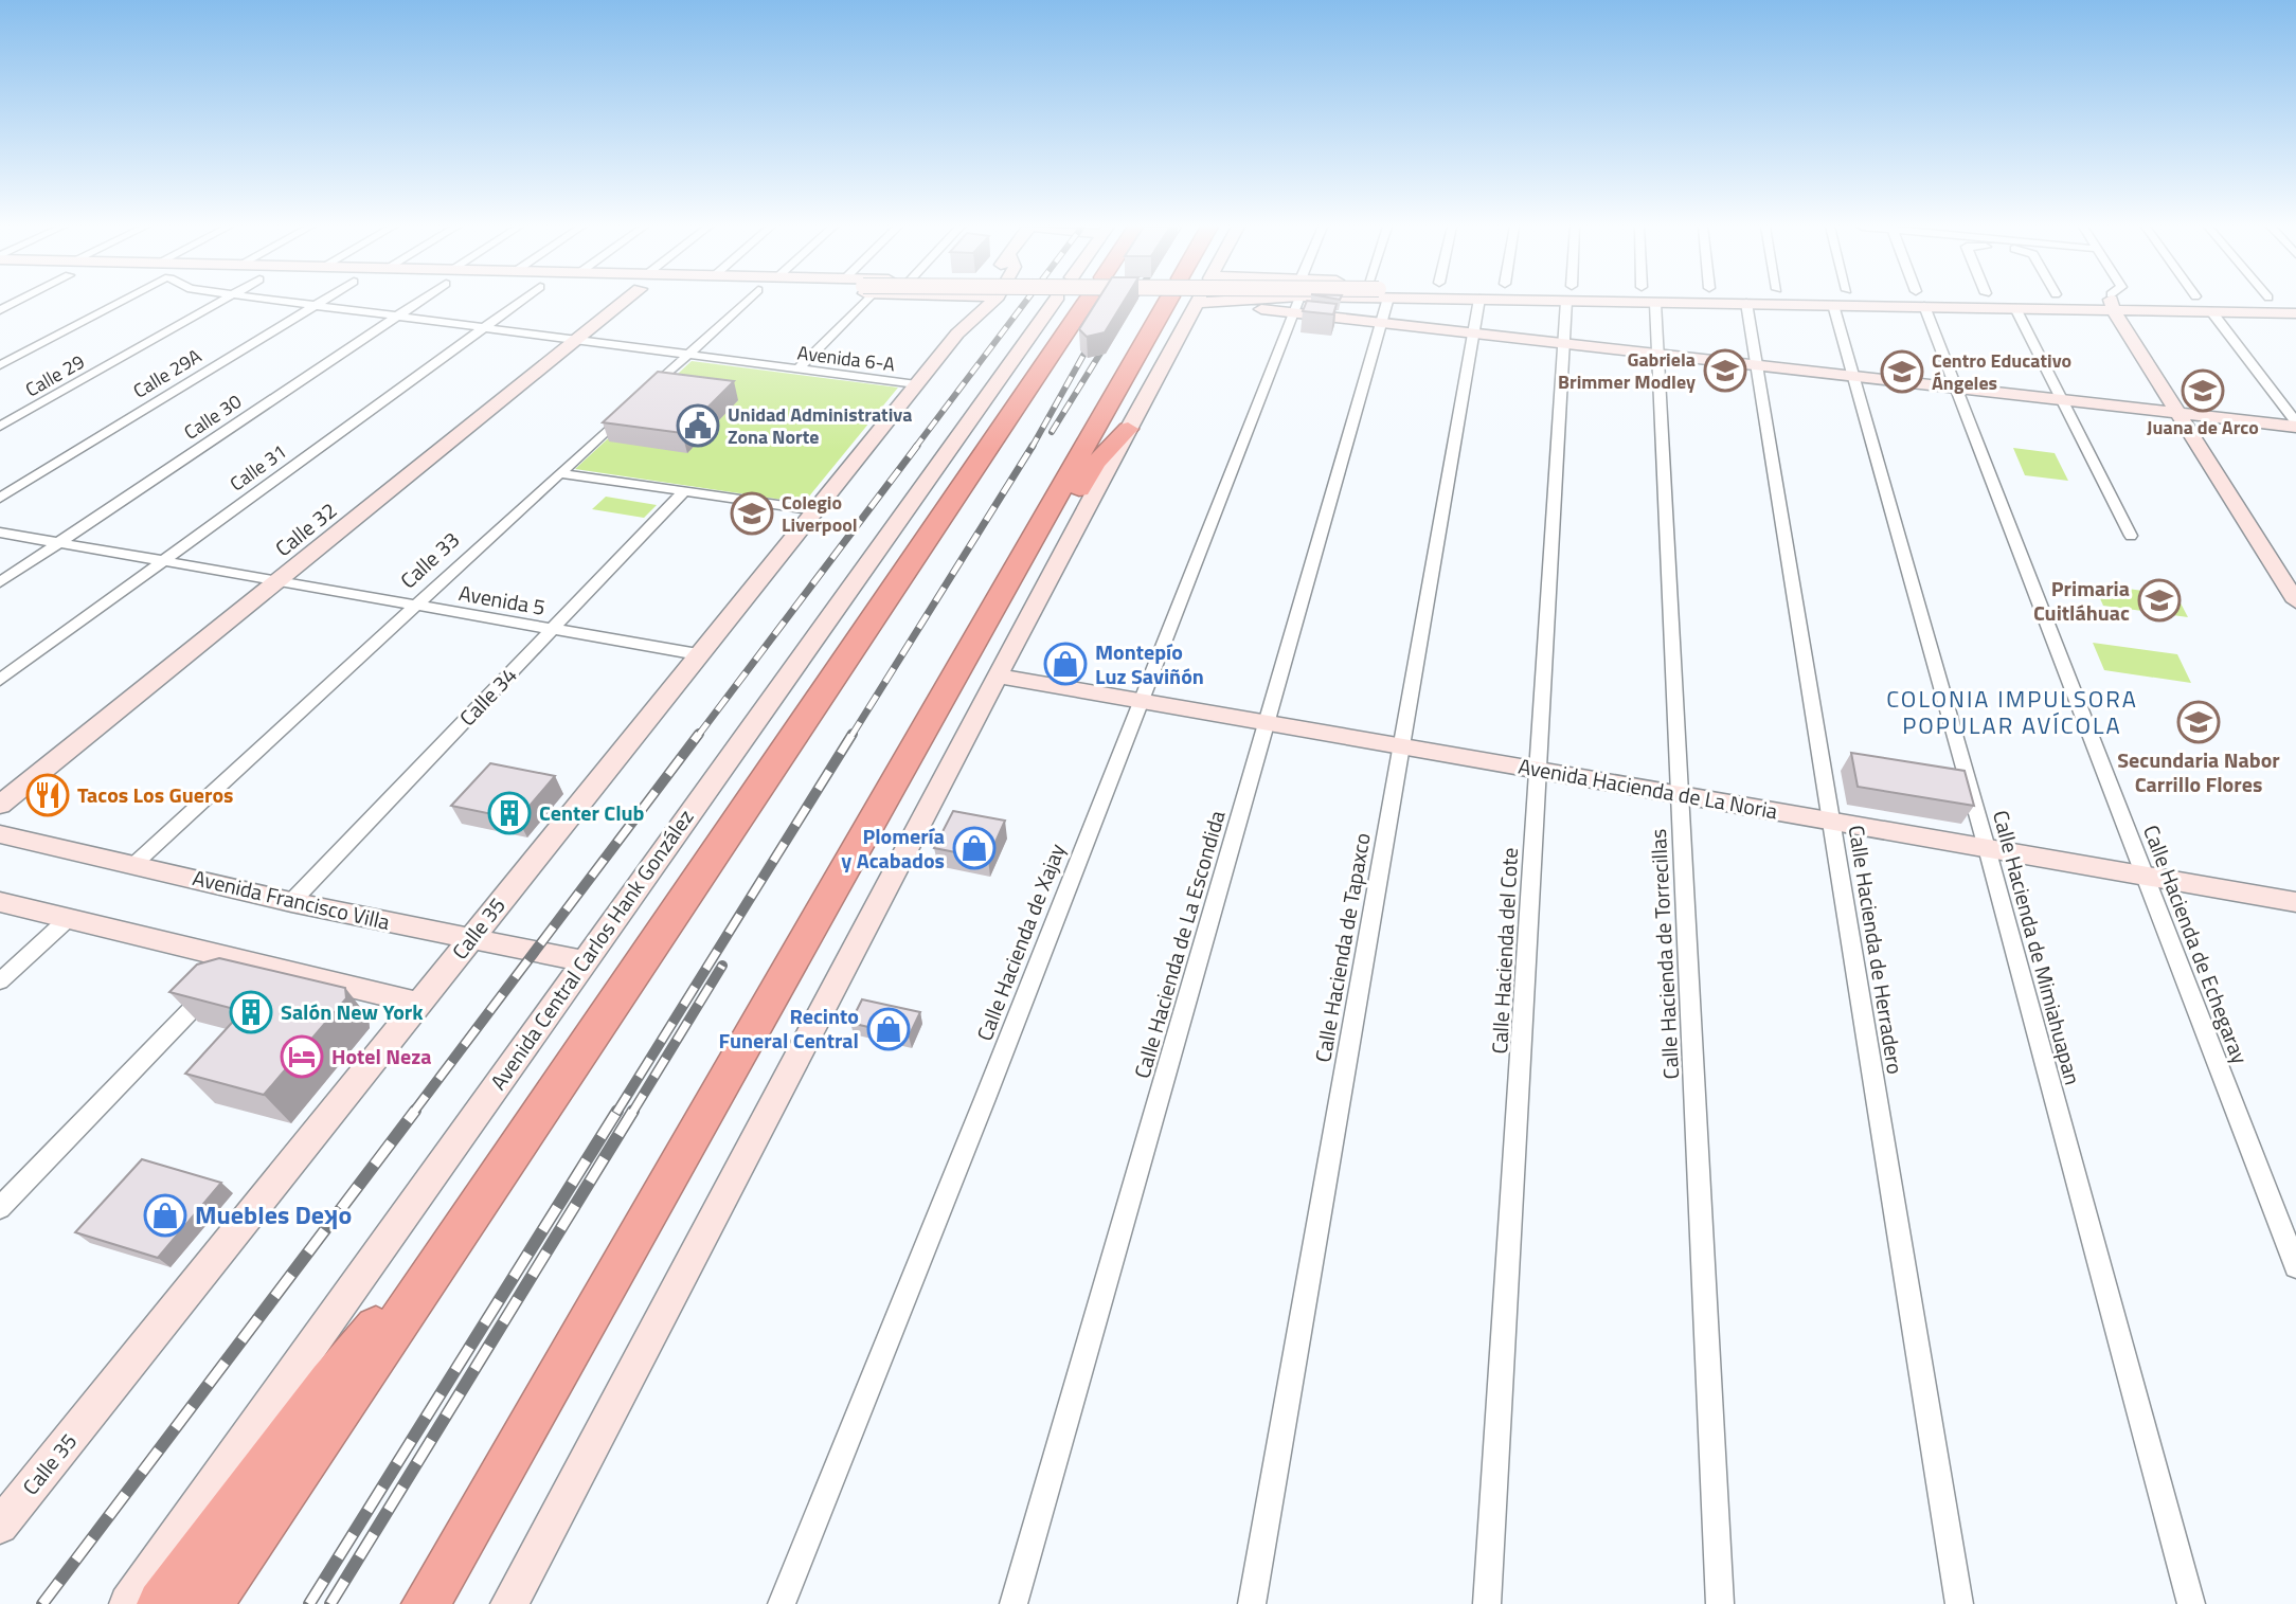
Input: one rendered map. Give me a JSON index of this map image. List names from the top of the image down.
{
  "streets": {
    "highway": ["Avenida Central Carlos Hank González"],
    "main road": [
      "Calle 32",
      "Avenida Hacienda de La Noria",
      "Avenida Francisco Villa",
      "Calle 35"
    ],
    "street": [
      "Avenida 6-A",
      "Calle 29A",
      "Calle 29",
      "Calle 30",
      "Calle 31",
      "Calle 33",
      "Avenida 5",
      "Calle 34",
      "Calle Hacienda de Xajay",
      "Calle Hacienda de La Escondida",
      "Calle Hacienda de Echegaray",
      "Calle Hacienda de Tapaxco",
      "Calle Hacienda de Mimiahuapan",
      "Calle Hacienda de Herradero",
      "Calle Hacienda del Cote",
      "Calle Hacienda de Torrecillas"
    ]
  },
  "crossings": [
    ["Avenida 6-A", "Calle 29A"],
    ["Avenida 6-A", "Calle 30"],
    ["Avenida 6-A", "Calle 31"],
    ["Avenida 6-A", "Calle 32"],
    ["Avenida 6-A", "Calle 33"],
    ["Avenida 6-A", "Calle 35"],
    ["Calle 30", "Avenida 5"],
    ["Calle 31", "Avenida 5"],
    ["Calle 32", "Avenida 5"],
    ["Calle 33", "Avenida 5"],
    ["Calle 33", "Avenida Francisco Villa"],
    ["Avenida 5", "Calle 34"],
    ["Avenida 5", "Calle 35"],
    ["Calle 34", "Avenida Francisco Villa"],
    ["Avenida Hacienda de La Noria", "Calle Hacienda de Xajay"],
    ["Avenida Hacienda de La Noria", "Calle Hacienda de La Escondida"],
    ["Avenida Hacienda de La Noria", "Calle Hacienda de Echegaray"],
    ["Avenida Hacienda de La Noria", "Calle Hacienda de Tapaxco"],
    ["Avenida Hacienda de La Noria", "Calle Hacienda de Mimiahuapan"],
    ["Avenida Hacienda de La Noria", "Calle Hacienda de Herradero"],
    ["Avenida Hacienda de La Noria", "Calle Hacienda del Cote"],
    ["Avenida Hacienda de La Noria", "Calle Hacienda de Torrecillas"],
    ["Avenida Francisco Villa", "Calle 35"],
    ["Avenida Francisco Villa", "Avenida Central Carlos Hank González"]
  ],
  "districts": ["COLONIA IMPULSORA POPULAR AVÍCOLA"],
  "places": {
    "school or university": [
      "Gabriela Brimmer Modley",
      "Centro Educativo Ángeles",
      "Juana de Arco",
      "Colegio Liverpool",
      "Primaria Cuitláhuac",
      "Secundaria Nabor Carrillo Flores"
    ],
    "public building": ["Unidad Administrativa Zona Norte"],
    "shop": [
      "Montepío Luz Saviñón",
      "Plomería y Acabados",
      "Recinto Funeral Central",
      "Muebles Deʞo"
    ],
    "restaurant": ["Tacos Los Gueros"],
    "building": ["Center Club", "Salón New York"],
    "hotel": ["Hotel Neza"]
  }
}
